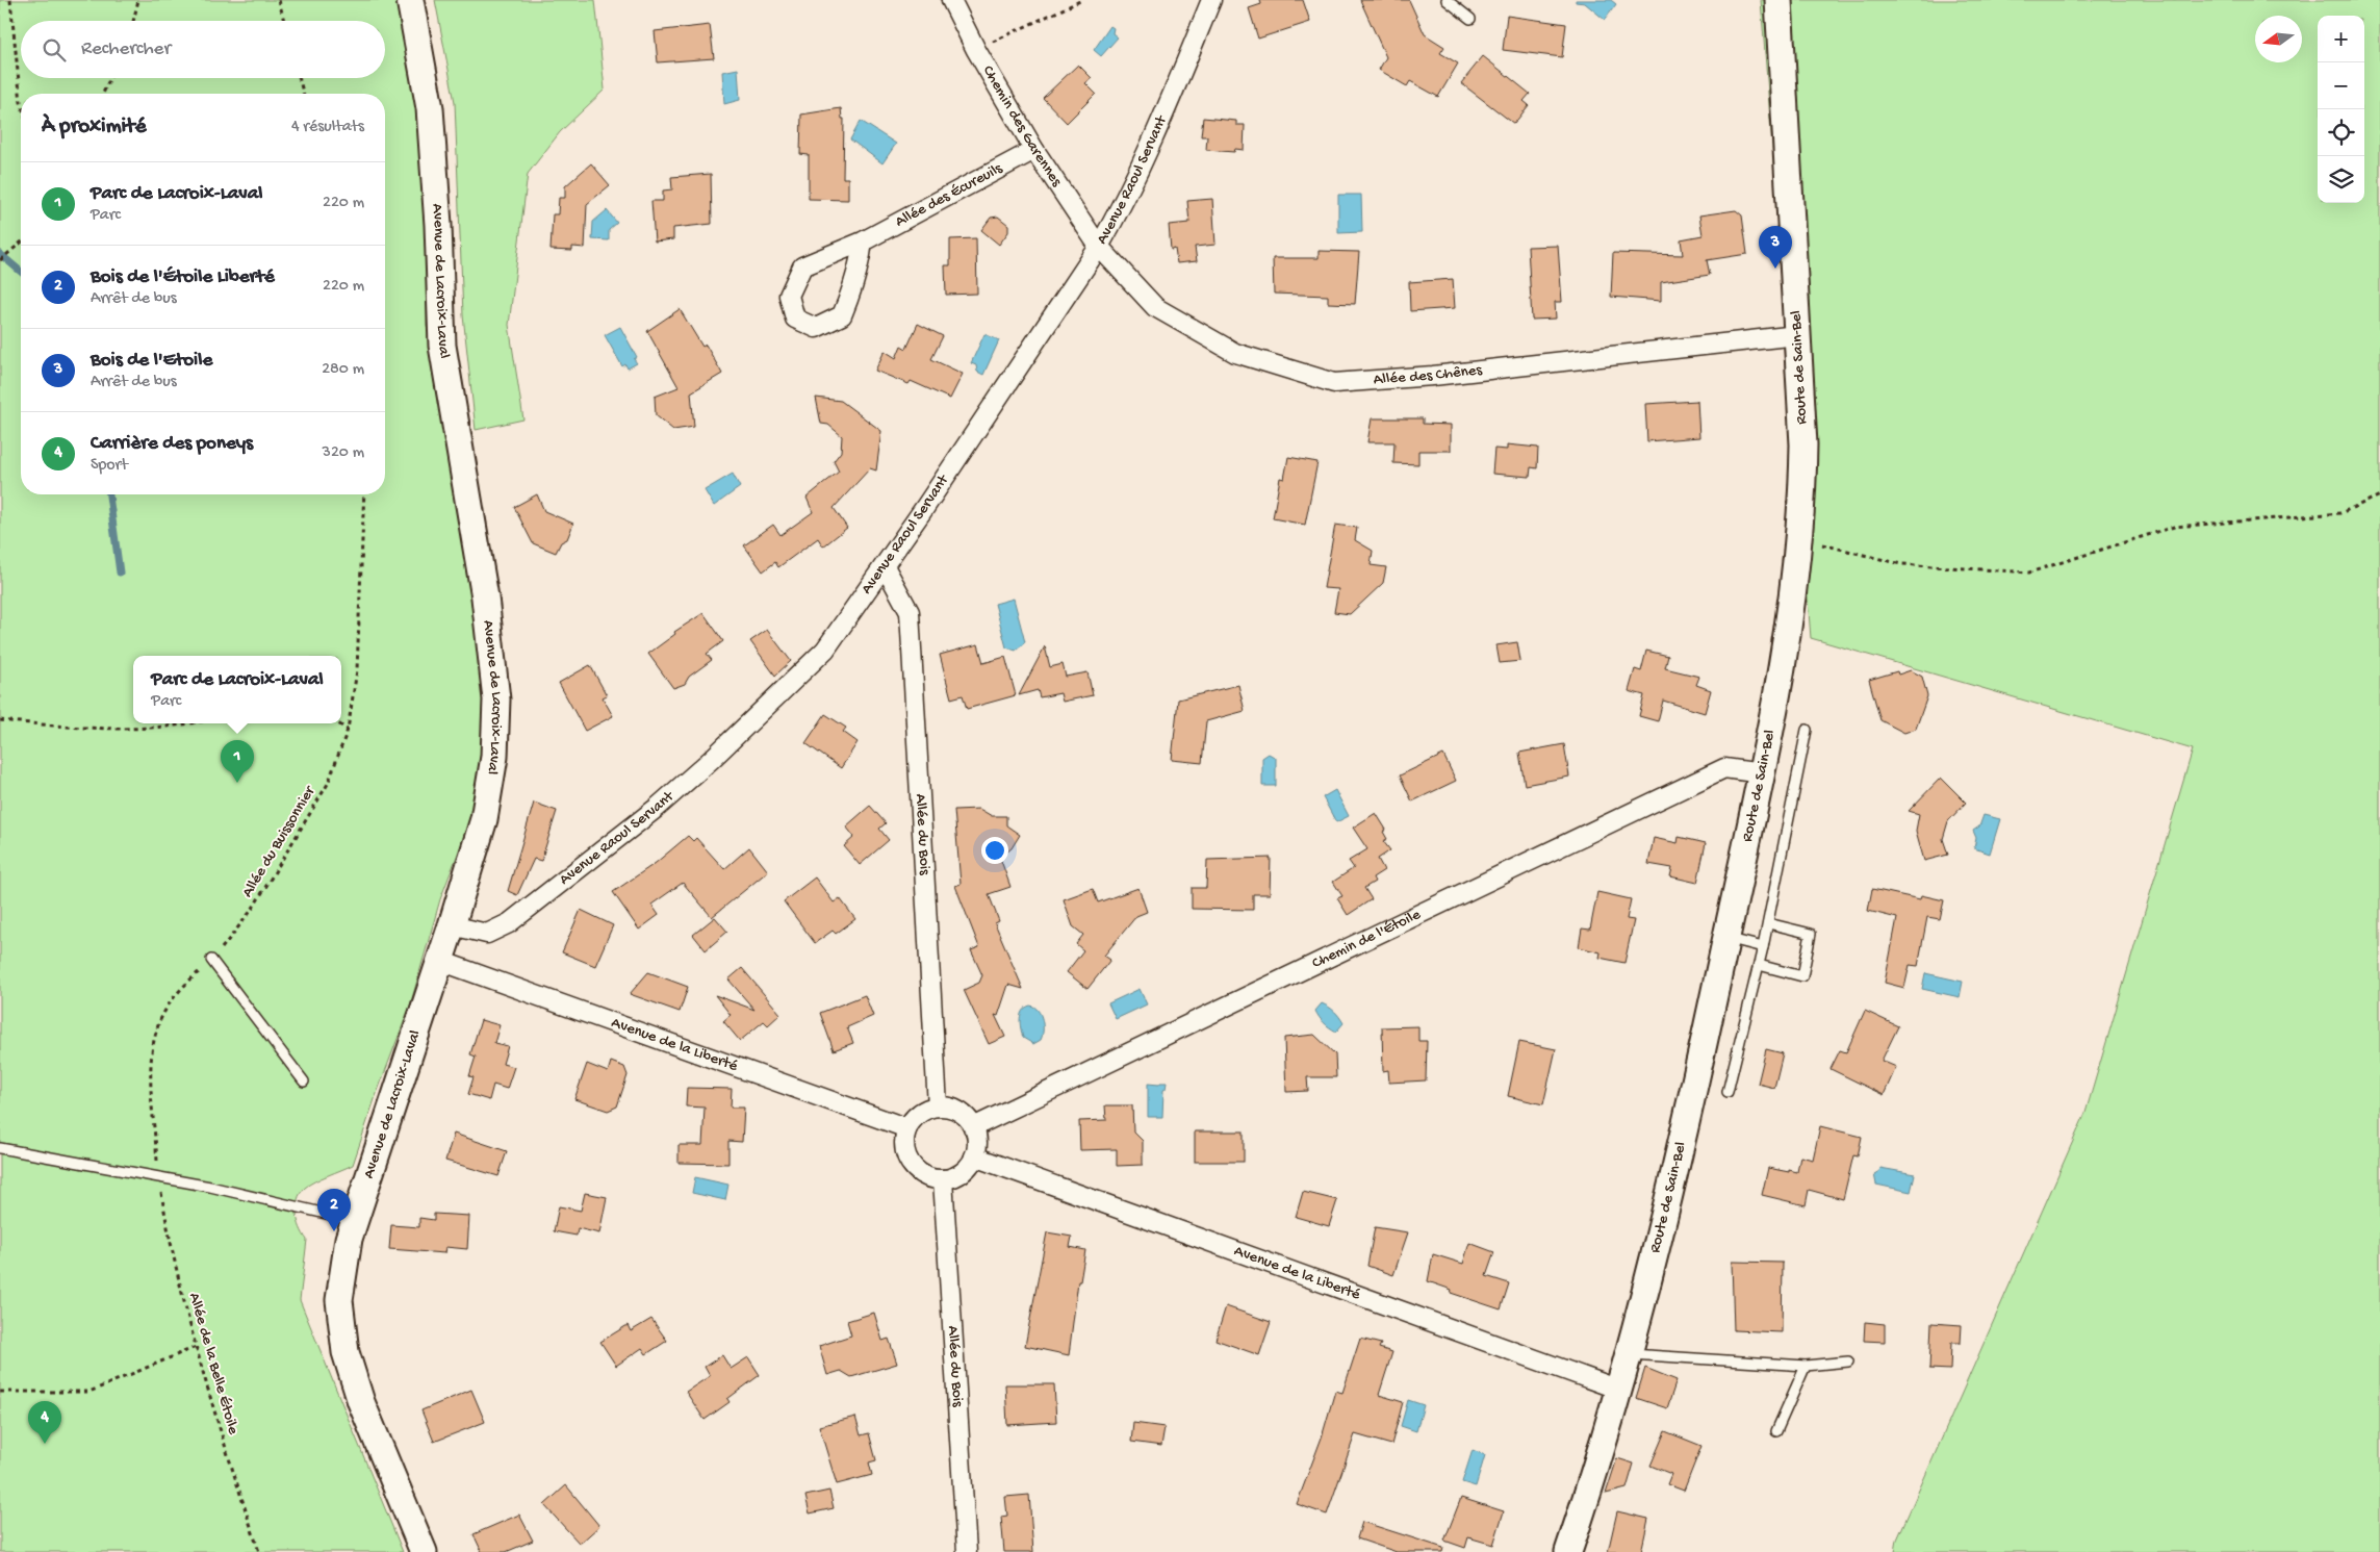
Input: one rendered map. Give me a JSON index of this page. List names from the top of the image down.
{
  "streets": {
    "street": [
      "Chemin des Garennes",
      "Avenue Raoul Servant",
      "Allée des Écureuils",
      "Avenue de Lacroix-Laval",
      "Route de Sain-Bel",
      "Allée des Chênes",
      "Allée du Bois",
      "Chemin de l'Étoile",
      "Avenue de la Liberté"
    ],
    "path": ["Allée du Buissonnier", "Allée de la Belle Étoile"]
  },
  "crossings": [
    ["Chemin des Garennes", "Avenue Raoul Servant"],
    ["Chemin des Garennes", "Allée des Écureuils"],
    ["Chemin des Garennes", "Allée des Chênes"],
    ["Avenue Raoul Servant", "Avenue de Lacroix-Laval"],
    ["Avenue Raoul Servant", "Allée des Chênes"],
    ["Avenue Raoul Servant", "Allée du Bois"],
    ["Avenue de Lacroix-Laval", "Avenue de la Liberté"],
    ["Route de Sain-Bel", "Allée des Chênes"],
    ["Route de Sain-Bel", "Chemin de l'Étoile"],
    ["Route de Sain-Bel", "Avenue de la Liberté"],
    ["Allée du Bois", "Chemin de l'Étoile"],
    ["Allée du Bois", "Avenue de la Liberté"],
    ["Allée du Buissonnier", "Allée de la Belle Étoile"],
    ["Chemin de l'Étoile", "Avenue de la Liberté"]
  ],
  "north": "left",
  "page": {
    "map_buttons": ["+", "−"],
    "search": "Rechercher",
    "heading": ["À proximité", "4 résultats"],
    "list": [
      {
        "mark": "1",
        "name": "Parc de Lacroix-Laval",
        "note": "Parc",
        "value": "220 m"
      },
      {
        "mark": "2",
        "name": "Bois de l'Étoile Liberté",
        "note": "Arrêt de bus",
        "value": "220 m"
      },
      {
        "mark": "3",
        "name": "Bois de l'Etoile",
        "note": "Arrêt de bus",
        "value": "280 m"
      },
      {
        "mark": "4",
        "name": "Carrière des poneys",
        "note": "Sport",
        "value": "320 m"
      }
    ],
    "pins": [
      "3",
      "1",
      "2",
      "4"
    ],
    "popup": ["Parc de Lacroix-Laval", "Parc"]
  }
}
